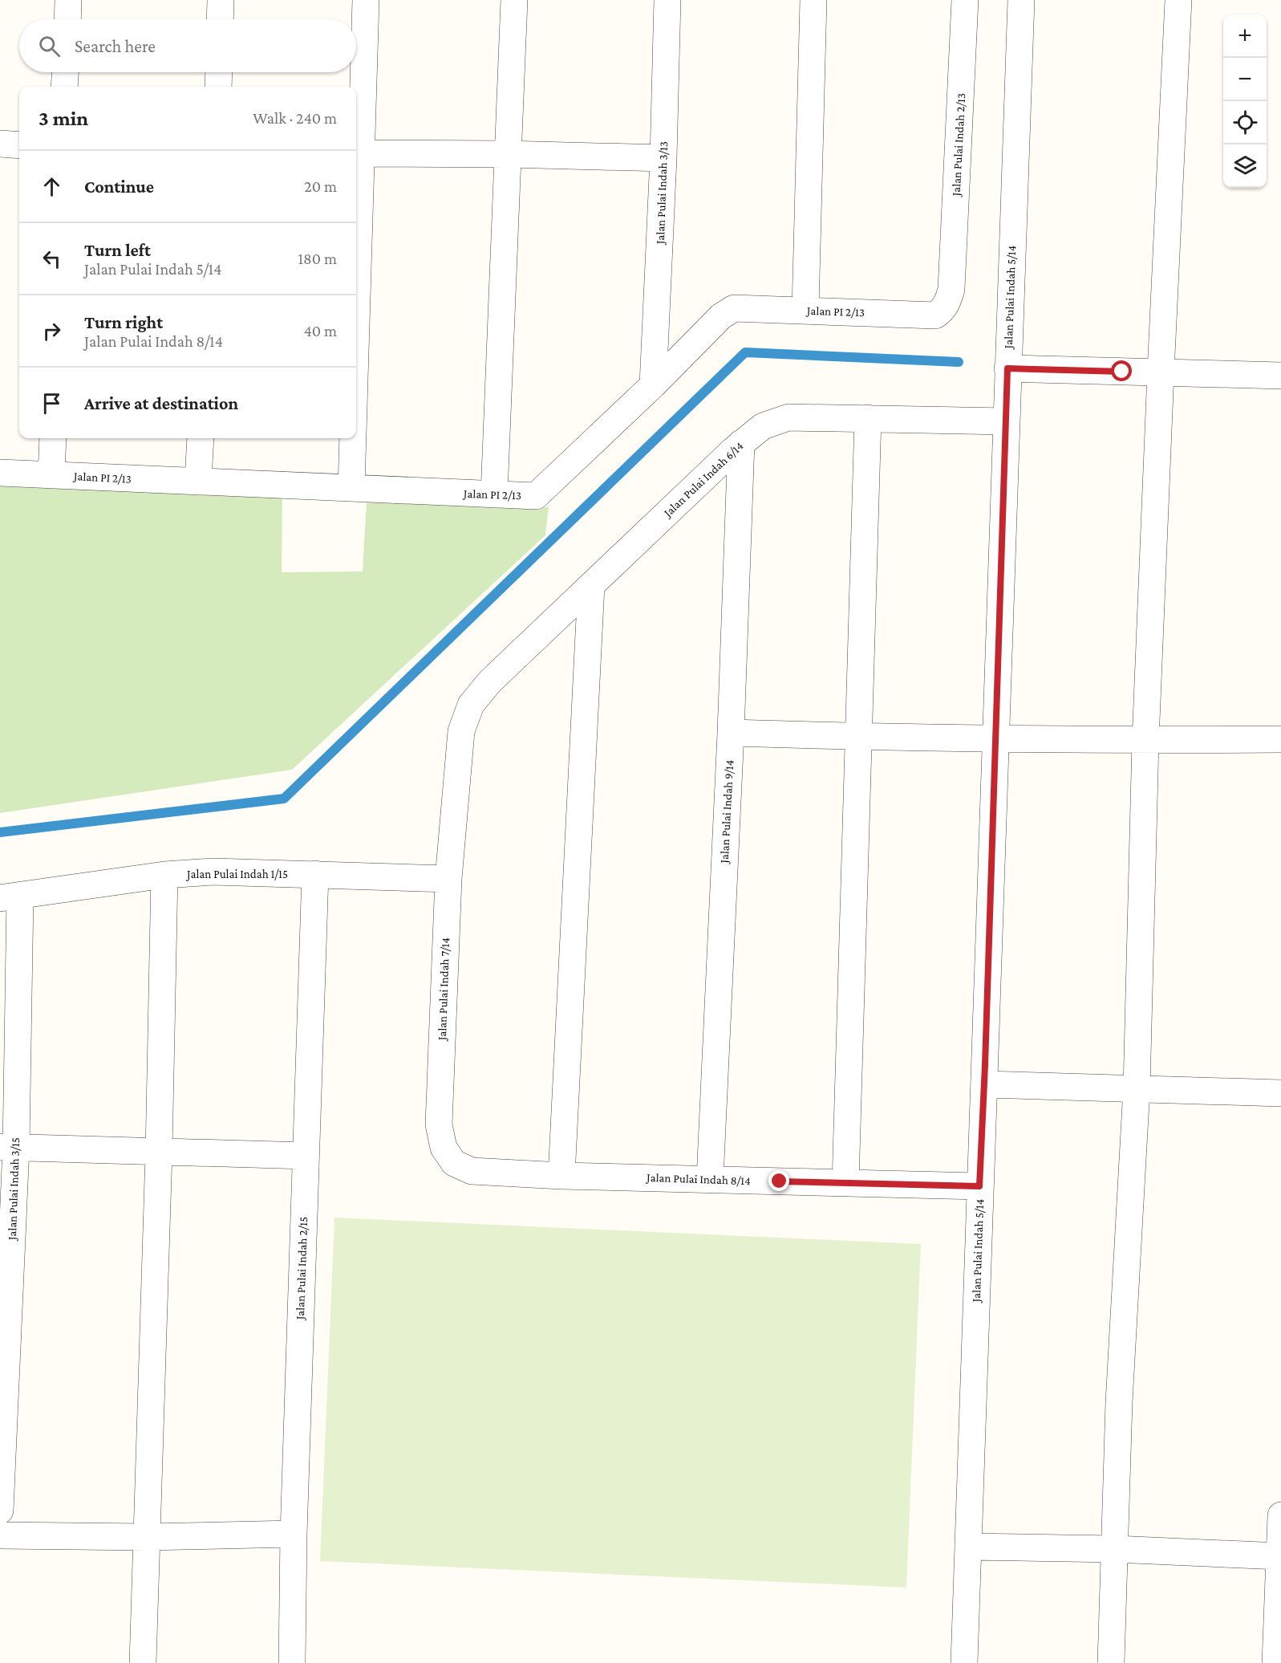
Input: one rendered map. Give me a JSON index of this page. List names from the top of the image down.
{
  "streets": {
    "street": [
      "Jalan Pulai Indah 2/13",
      "Jalan Pulai Indah 3/13",
      "Jalan Pulai Indah 5/14",
      "Jalan PI 2/13",
      "Jalan Pulai Indah 6/14",
      "Jalan Pulai Indah 9/14",
      "Jalan Pulai Indah 1/15",
      "Jalan Pulai Indah 7/14",
      "Jalan Pulai Indah 8/14",
      "Jalan Pulai Indah 3/15",
      "Jalan Pulai Indah 2/15"
    ]
  },
  "crossings": [
    ["Jalan Pulai Indah 2/13", "Jalan PI 2/13"],
    ["Jalan Pulai Indah 3/13", "Jalan PI 2/13"],
    ["Jalan Pulai Indah 5/14", "Jalan Pulai Indah 6/14"],
    ["Jalan Pulai Indah 5/14", "Jalan Pulai Indah 8/14"],
    ["Jalan Pulai Indah 6/14", "Jalan Pulai Indah 9/14"],
    ["Jalan Pulai Indah 6/14", "Jalan Pulai Indah 7/14"],
    ["Jalan Pulai Indah 9/14", "Jalan Pulai Indah 8/14"],
    ["Jalan Pulai Indah 1/15", "Jalan Pulai Indah 7/14"],
    ["Jalan Pulai Indah 1/15", "Jalan Pulai Indah 3/15"],
    ["Jalan Pulai Indah 1/15", "Jalan Pulai Indah 2/15"],
    ["Jalan Pulai Indah 7/14", "Jalan Pulai Indah 8/14"]
  ],
  "page": {
    "map_buttons": ["+", "−"],
    "search": "Search here",
    "heading": ["3 min", "Walk · 240 m"],
    "list": [
      ["Continue", "20 m"],
      ["Turn left", "Jalan Pulai Indah 5/14", "180 m"],
      ["Turn right", "Jalan Pulai Indah 8/14", "40 m"],
      "Arrive at destination"
    ]
  }
}
